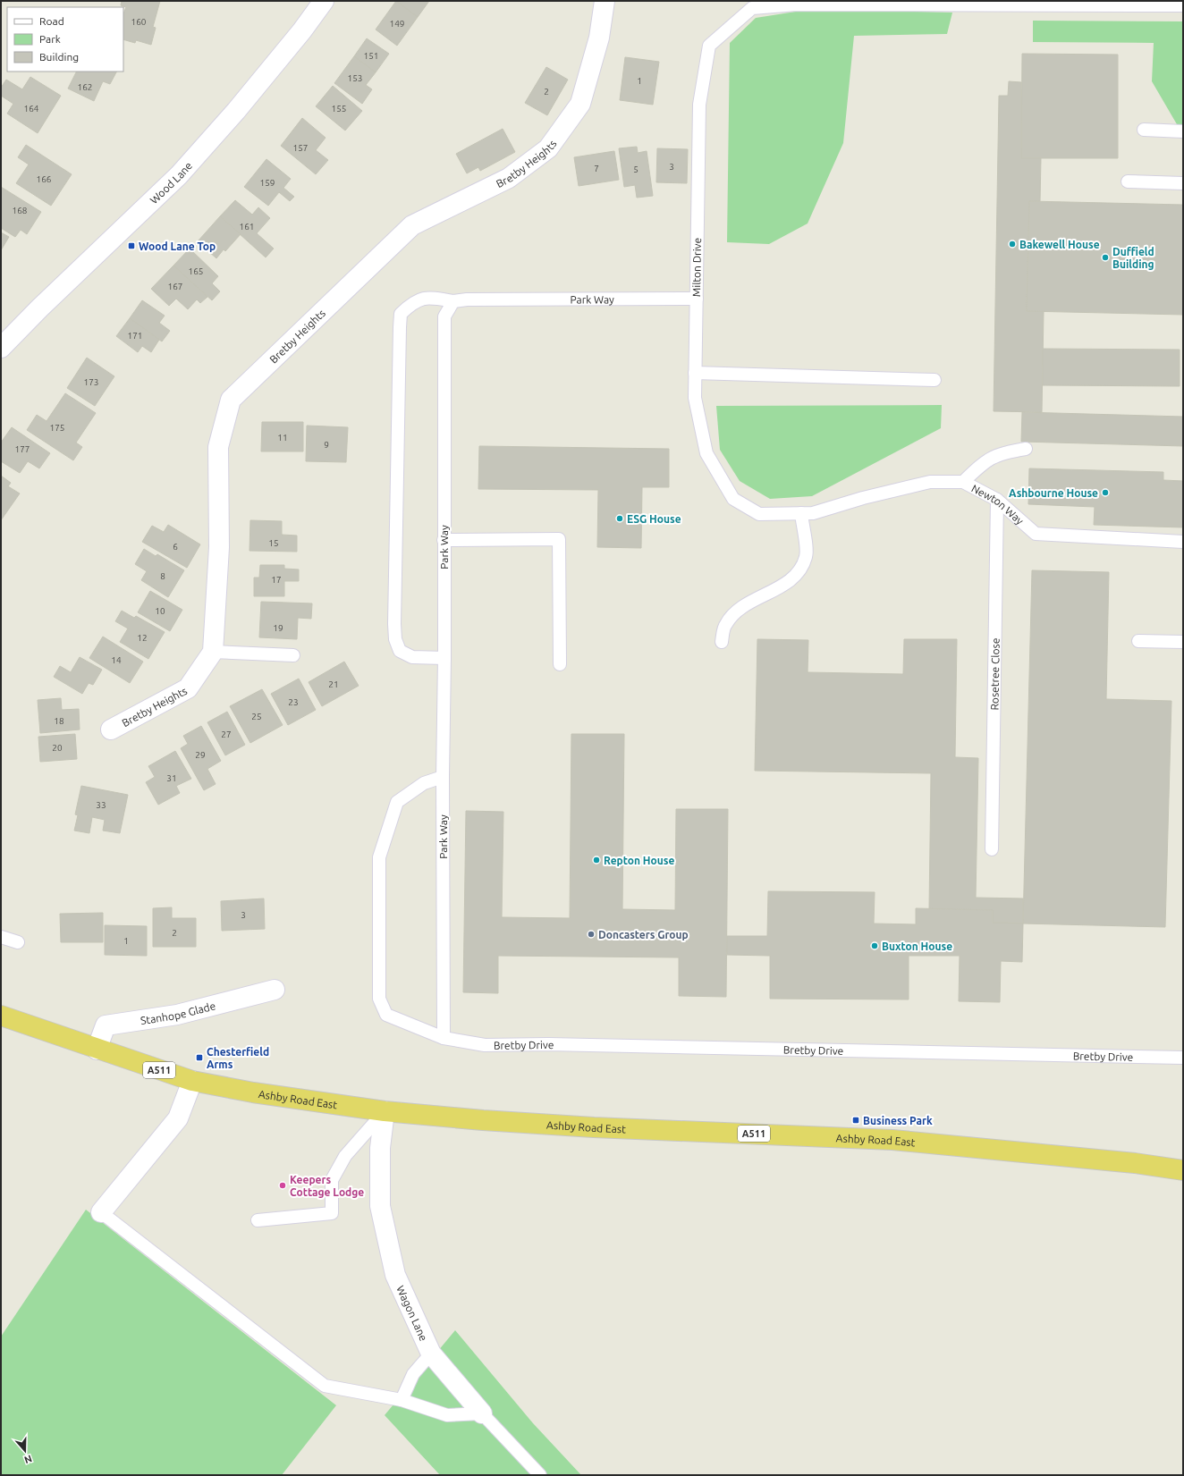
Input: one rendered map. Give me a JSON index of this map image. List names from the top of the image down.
{
  "streets": {
    "highway": ["A511", "Ashby Road East"],
    "street": [
      "Bretby Heights",
      "Wood Lane",
      "Stanhope Glade",
      "Wagon Lane"
    ],
    "lane": [
      "Milton Drive",
      "Park Way",
      "Newton Way",
      "Rosetree Close",
      "Bretby Drive"
    ]
  },
  "crossings": [
    ["Milton Drive", "Park Way"],
    ["Milton Drive", "Newton Way"],
    ["Park Way", "Bretby Drive"],
    ["Newton Way", "Rosetree Close"],
    ["Stanhope Glade", "Ashby Road East"],
    ["Ashby Road East", "Wagon Lane"]
  ],
  "places": {
    "other": [
      "Bakewell House",
      "Duffield Building",
      "Ashbourne House",
      "ESG House",
      "Repton House",
      "Doncasters Group",
      "Buxton House",
      "Keepers Cottage Lodge"
    ],
    "transit": ["Wood Lane Top", "Chesterfield Arms", "Business Park"]
  },
  "house_numbers": [
    "160",
    "149",
    "151",
    "153",
    "1",
    "162",
    "2",
    "164",
    "155",
    "157",
    "3",
    "7",
    "5",
    "166",
    "159",
    "168",
    "161",
    "165",
    "167",
    "171",
    "173",
    "175",
    "11",
    "9",
    "177",
    "15",
    "6",
    "8",
    "17",
    "10",
    "19",
    "12",
    "14",
    "21",
    "23",
    "25",
    "18",
    "27",
    "20",
    "29",
    "31",
    "33",
    "3",
    "2",
    "1"
  ],
  "legend": ["Road", "Park", "Building"],
  "north": "bottom"
}
